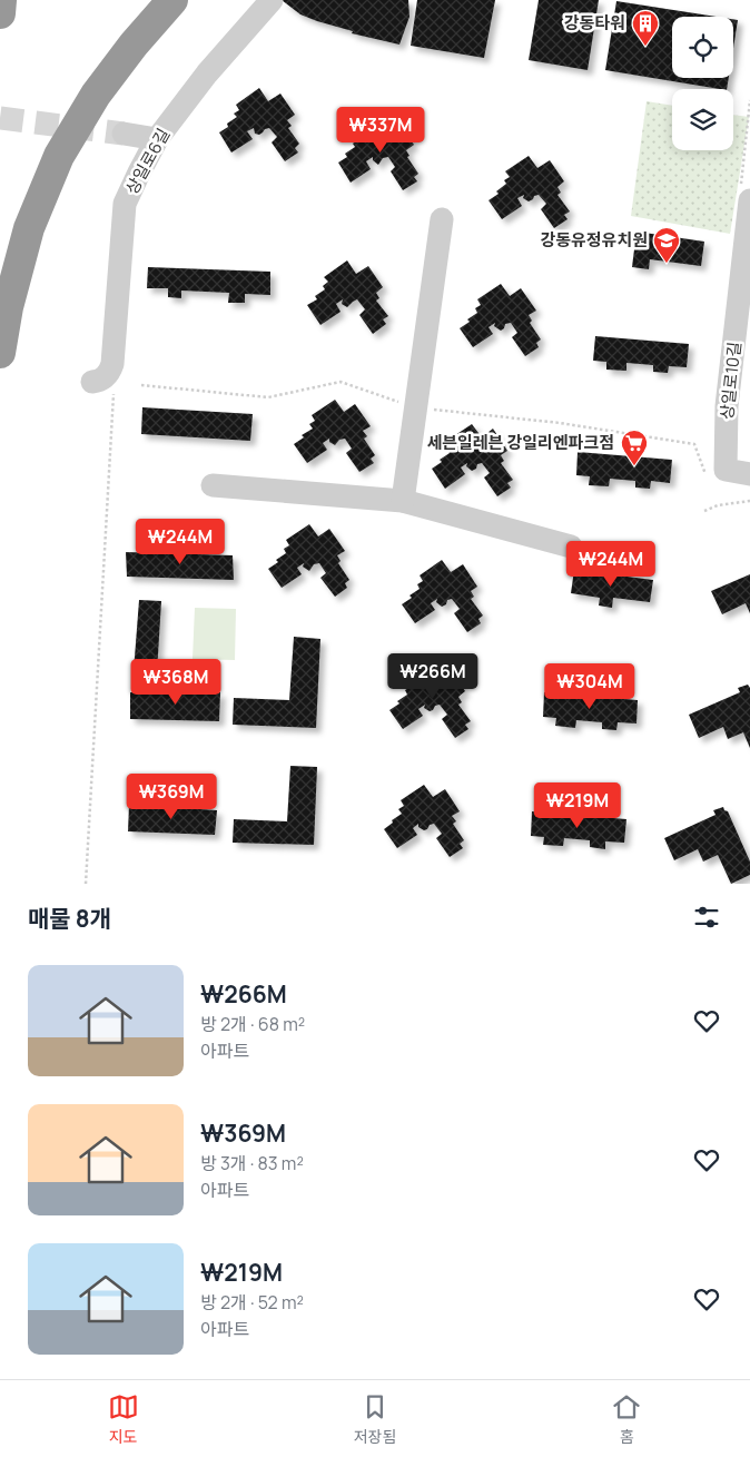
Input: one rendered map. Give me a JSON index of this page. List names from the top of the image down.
{
  "streets": {
    "street": ["상일로6길", "상일로10길"]
  },
  "places": {
    "building": ["강동타워"],
    "school or university": ["강동유정유치원"],
    "supermarket": ["세븐일레븐 강일리엔파크점"]
  },
  "page": {
    "price": [
      "₩337M",
      "₩244M",
      "₩244M",
      "₩266M",
      "₩368M",
      "₩304M",
      "₩369M",
      "₩219M"
    ],
    "heading": "매물 8개",
    "list": [
      {
        "name": "₩266M",
        "note": "방 2개 · 68 m² · 아파트"
      },
      {
        "name": "₩369M",
        "note": "방 3개 · 83 m² · 아파트"
      },
      {
        "name": "₩219M",
        "note": "방 2개 · 52 m² · 아파트"
      }
    ],
    "tabs": ["지도", "저장됨", "홈"]
  }
}
